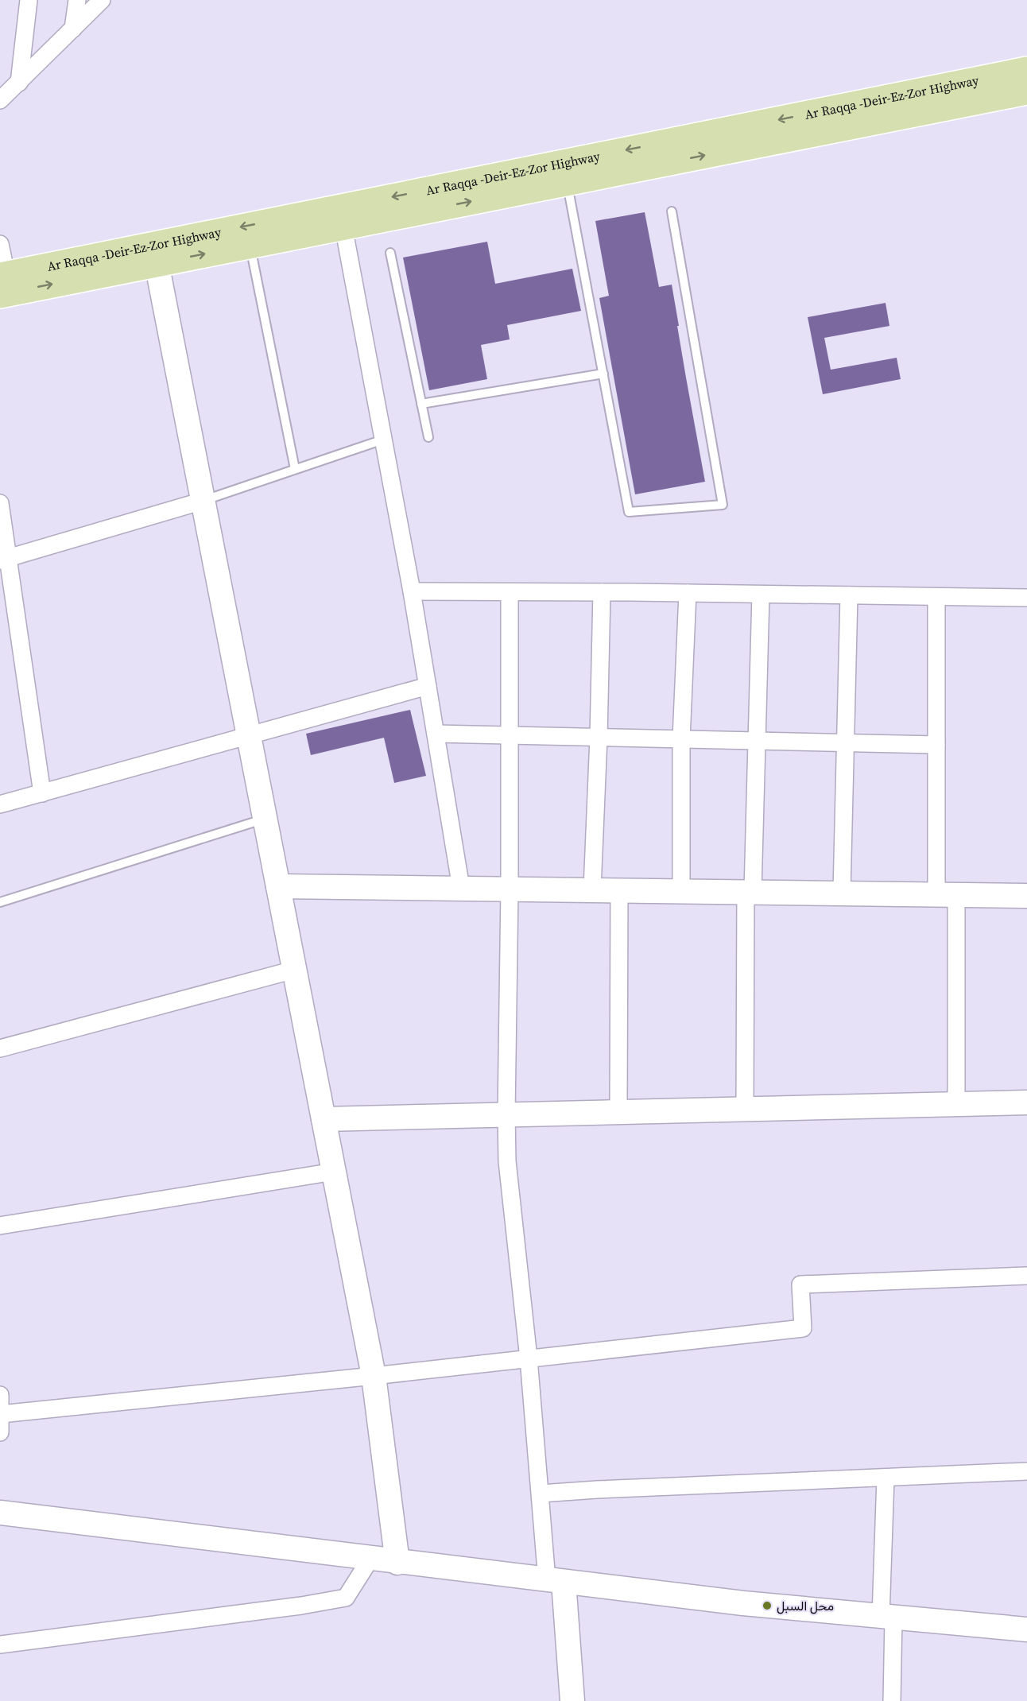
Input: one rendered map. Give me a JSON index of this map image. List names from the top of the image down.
{
  "streets": {
    "main road": ["Ar Raqqa -Deir-Ez-Zor Highway"]
  },
  "places": ["محل السبل"]
}
